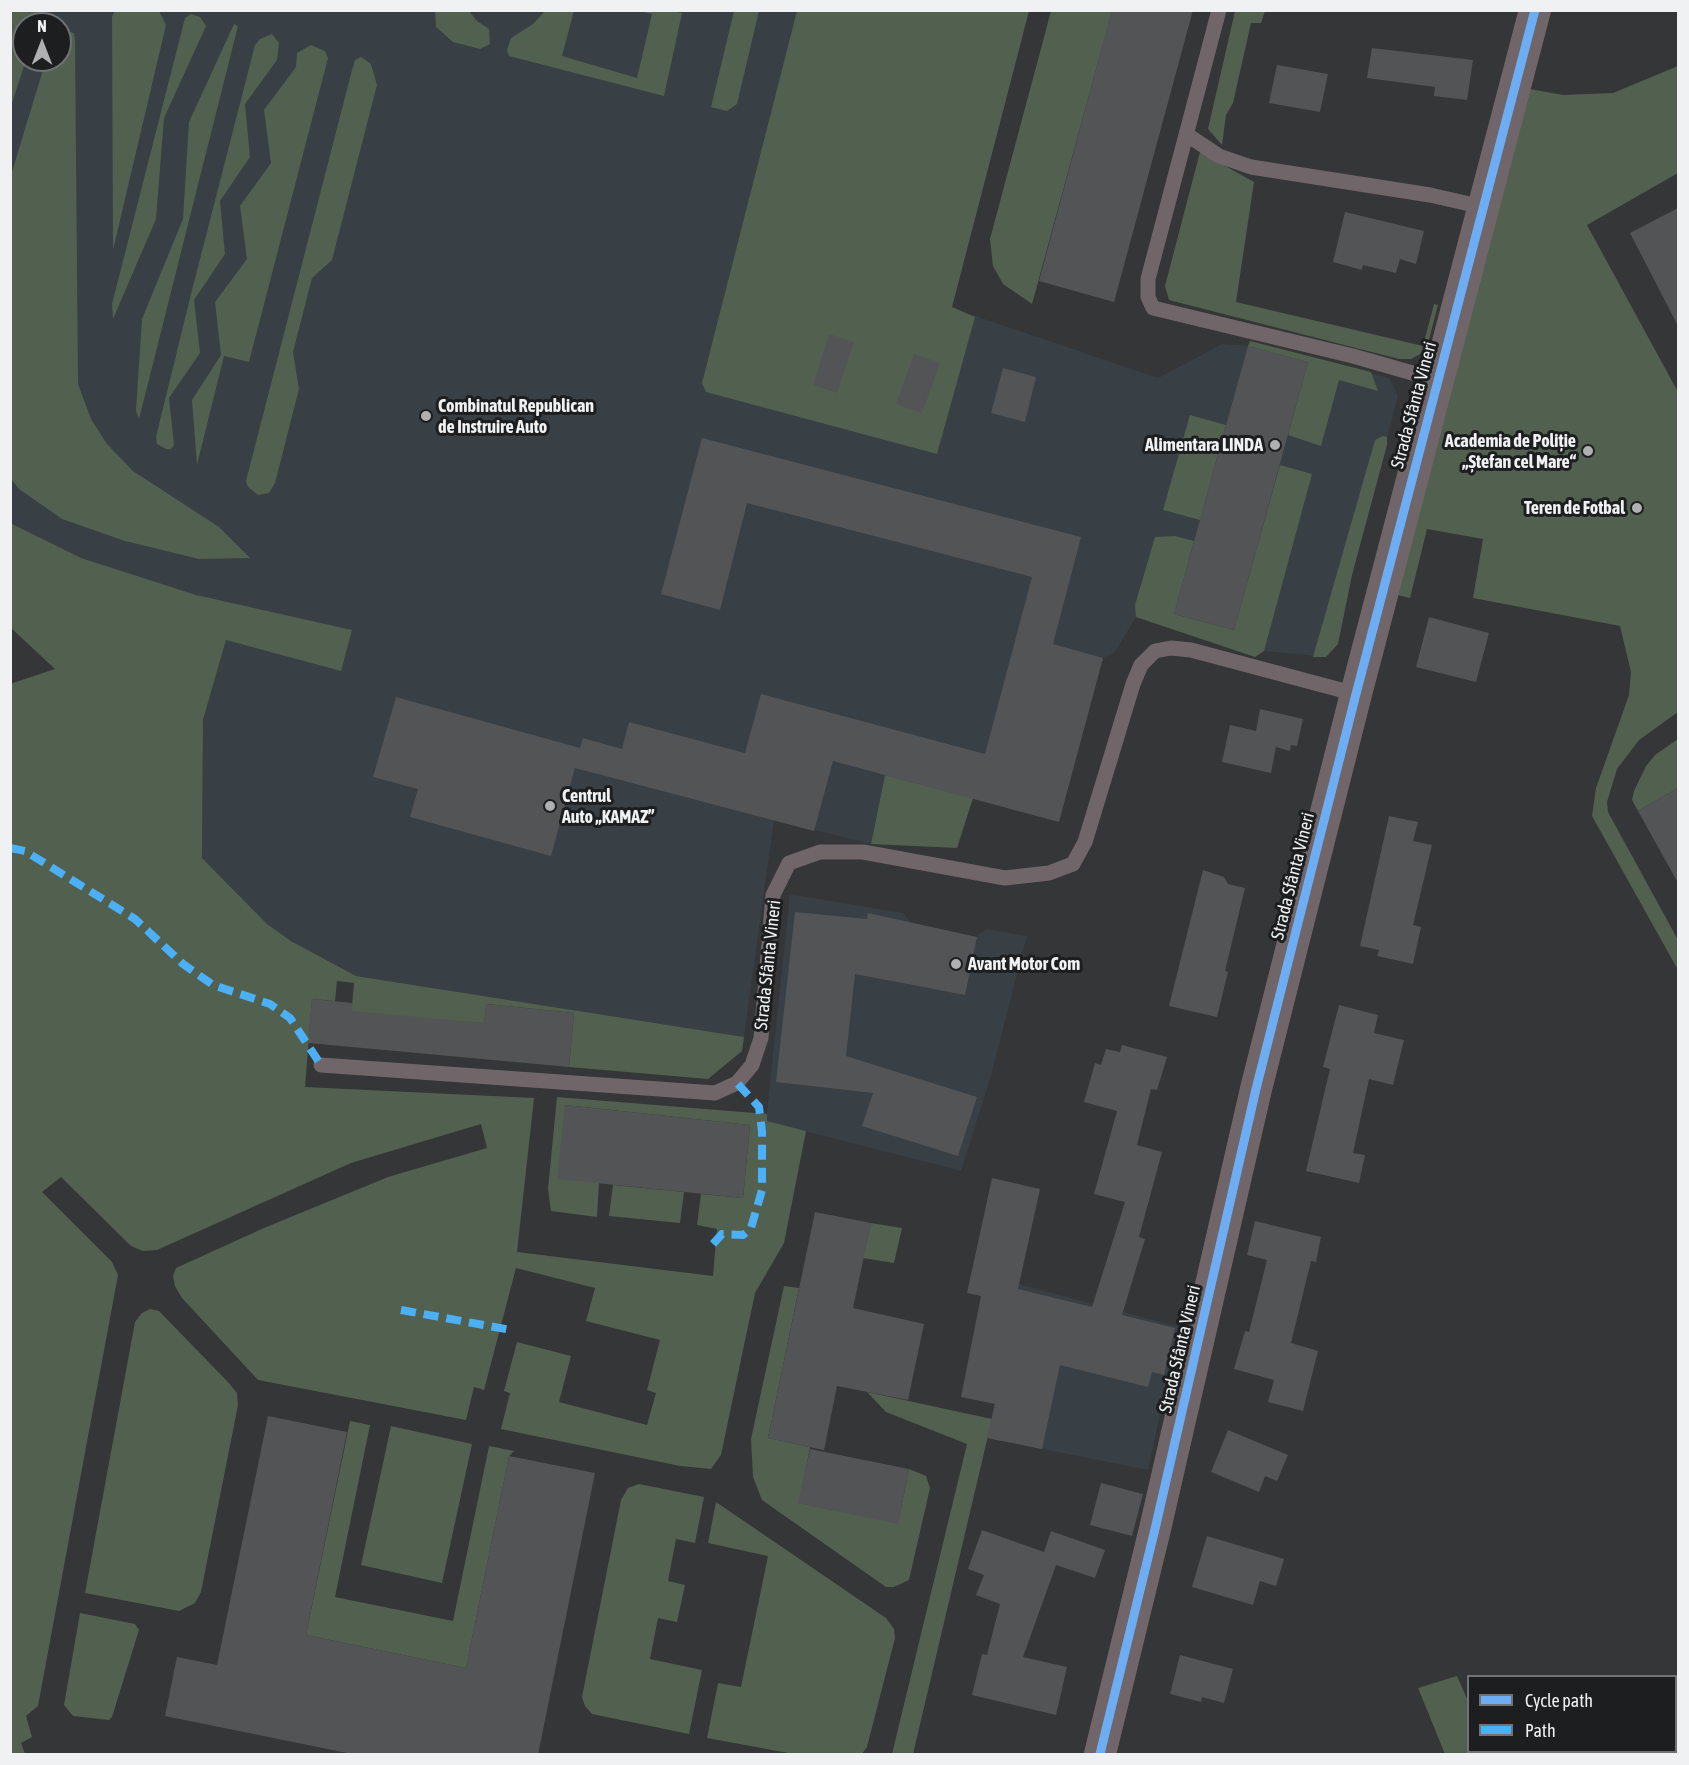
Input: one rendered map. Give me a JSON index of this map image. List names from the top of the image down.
{
  "streets": {
    "street": ["Strada Sfânta Vineri"]
  },
  "places": [
    "Combinatul Republican de Instruire Auto",
    "Alimentara LINDA",
    "Academia de Poliție „Ștefan cel Mare“",
    "Teren de Fotbal",
    "Centrul Auto „KAMAZ”",
    "Avant Motor Com"
  ],
  "legend": ["Cycle path", "Path"],
  "north": "top"
}
